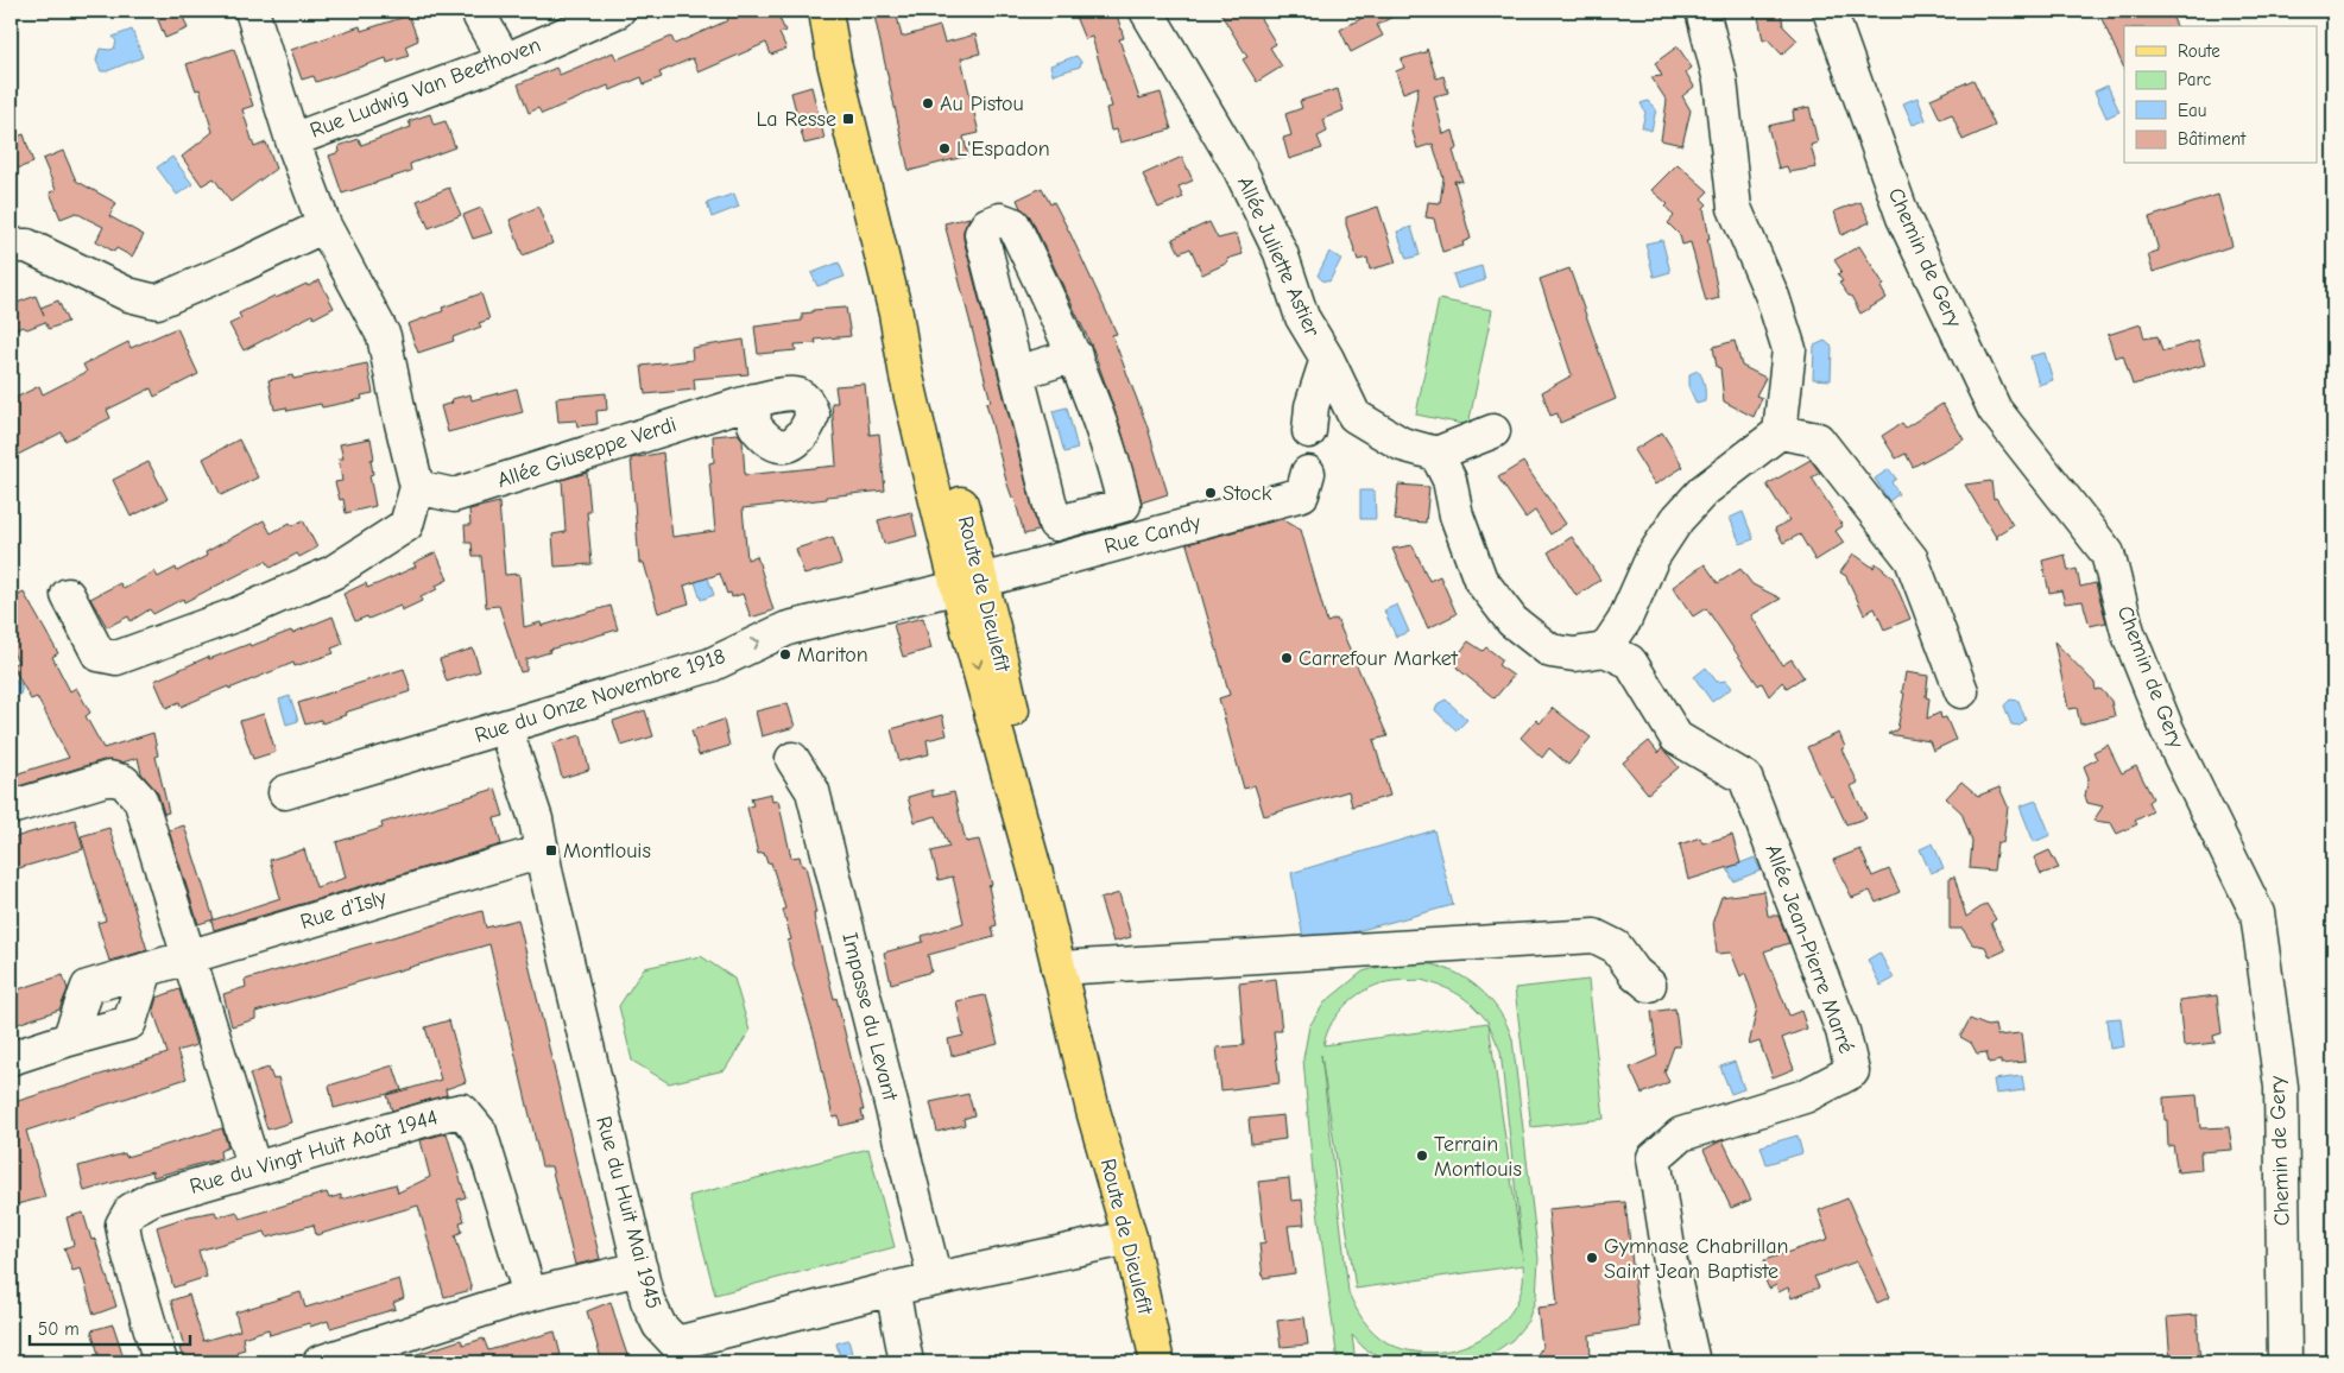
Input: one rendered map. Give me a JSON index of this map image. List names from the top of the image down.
{
  "streets": {
    "main road": ["Route de Dieulefit"],
    "street": [
      "Rue Ludwig Van Beethoven",
      "Allée Juliette Astier",
      "Chemin de Gery",
      "Allée Giuseppe Verdi",
      "Rue Candy",
      "Rue du Onze Novembre 1918",
      "Rue d'Isly",
      "Allée Jean-Pierre Marré",
      "Impasse du Levant",
      "Rue du Vingt Huit Août 1944",
      "Rue du Huit Mai 1945"
    ]
  },
  "crossings": [
    ["Rue Candy", "Route de Dieulefit"],
    ["Rue Candy", "Rue du Onze Novembre 1918"],
    ["Route de Dieulefit", "Rue du Onze Novembre 1918"],
    ["Route de Dieulefit", "Rue du Huit Mai 1945"],
    ["Rue du Onze Novembre 1918", "Rue du Huit Mai 1945"],
    ["Rue d'Isly", "Rue du Huit Mai 1945"],
    ["Impasse du Levant", "Rue du Huit Mai 1945"]
  ],
  "one_way": ["Rue du Onze Novembre 1918"],
  "places": {
    "other": [
      "Au Pistou",
      "L'Espadon",
      "Stock",
      "Mariton",
      "Carrefour Market",
      "Terrain Montlouis",
      "Gymnase Chabrillan Saint Jean Baptiste"
    ],
    "transit": ["La Resse", "Montlouis"]
  },
  "legend": [
    "Route",
    "Parc",
    "Eau",
    "Bâtiment"
  ],
  "scale_bar": "50 m"
}
